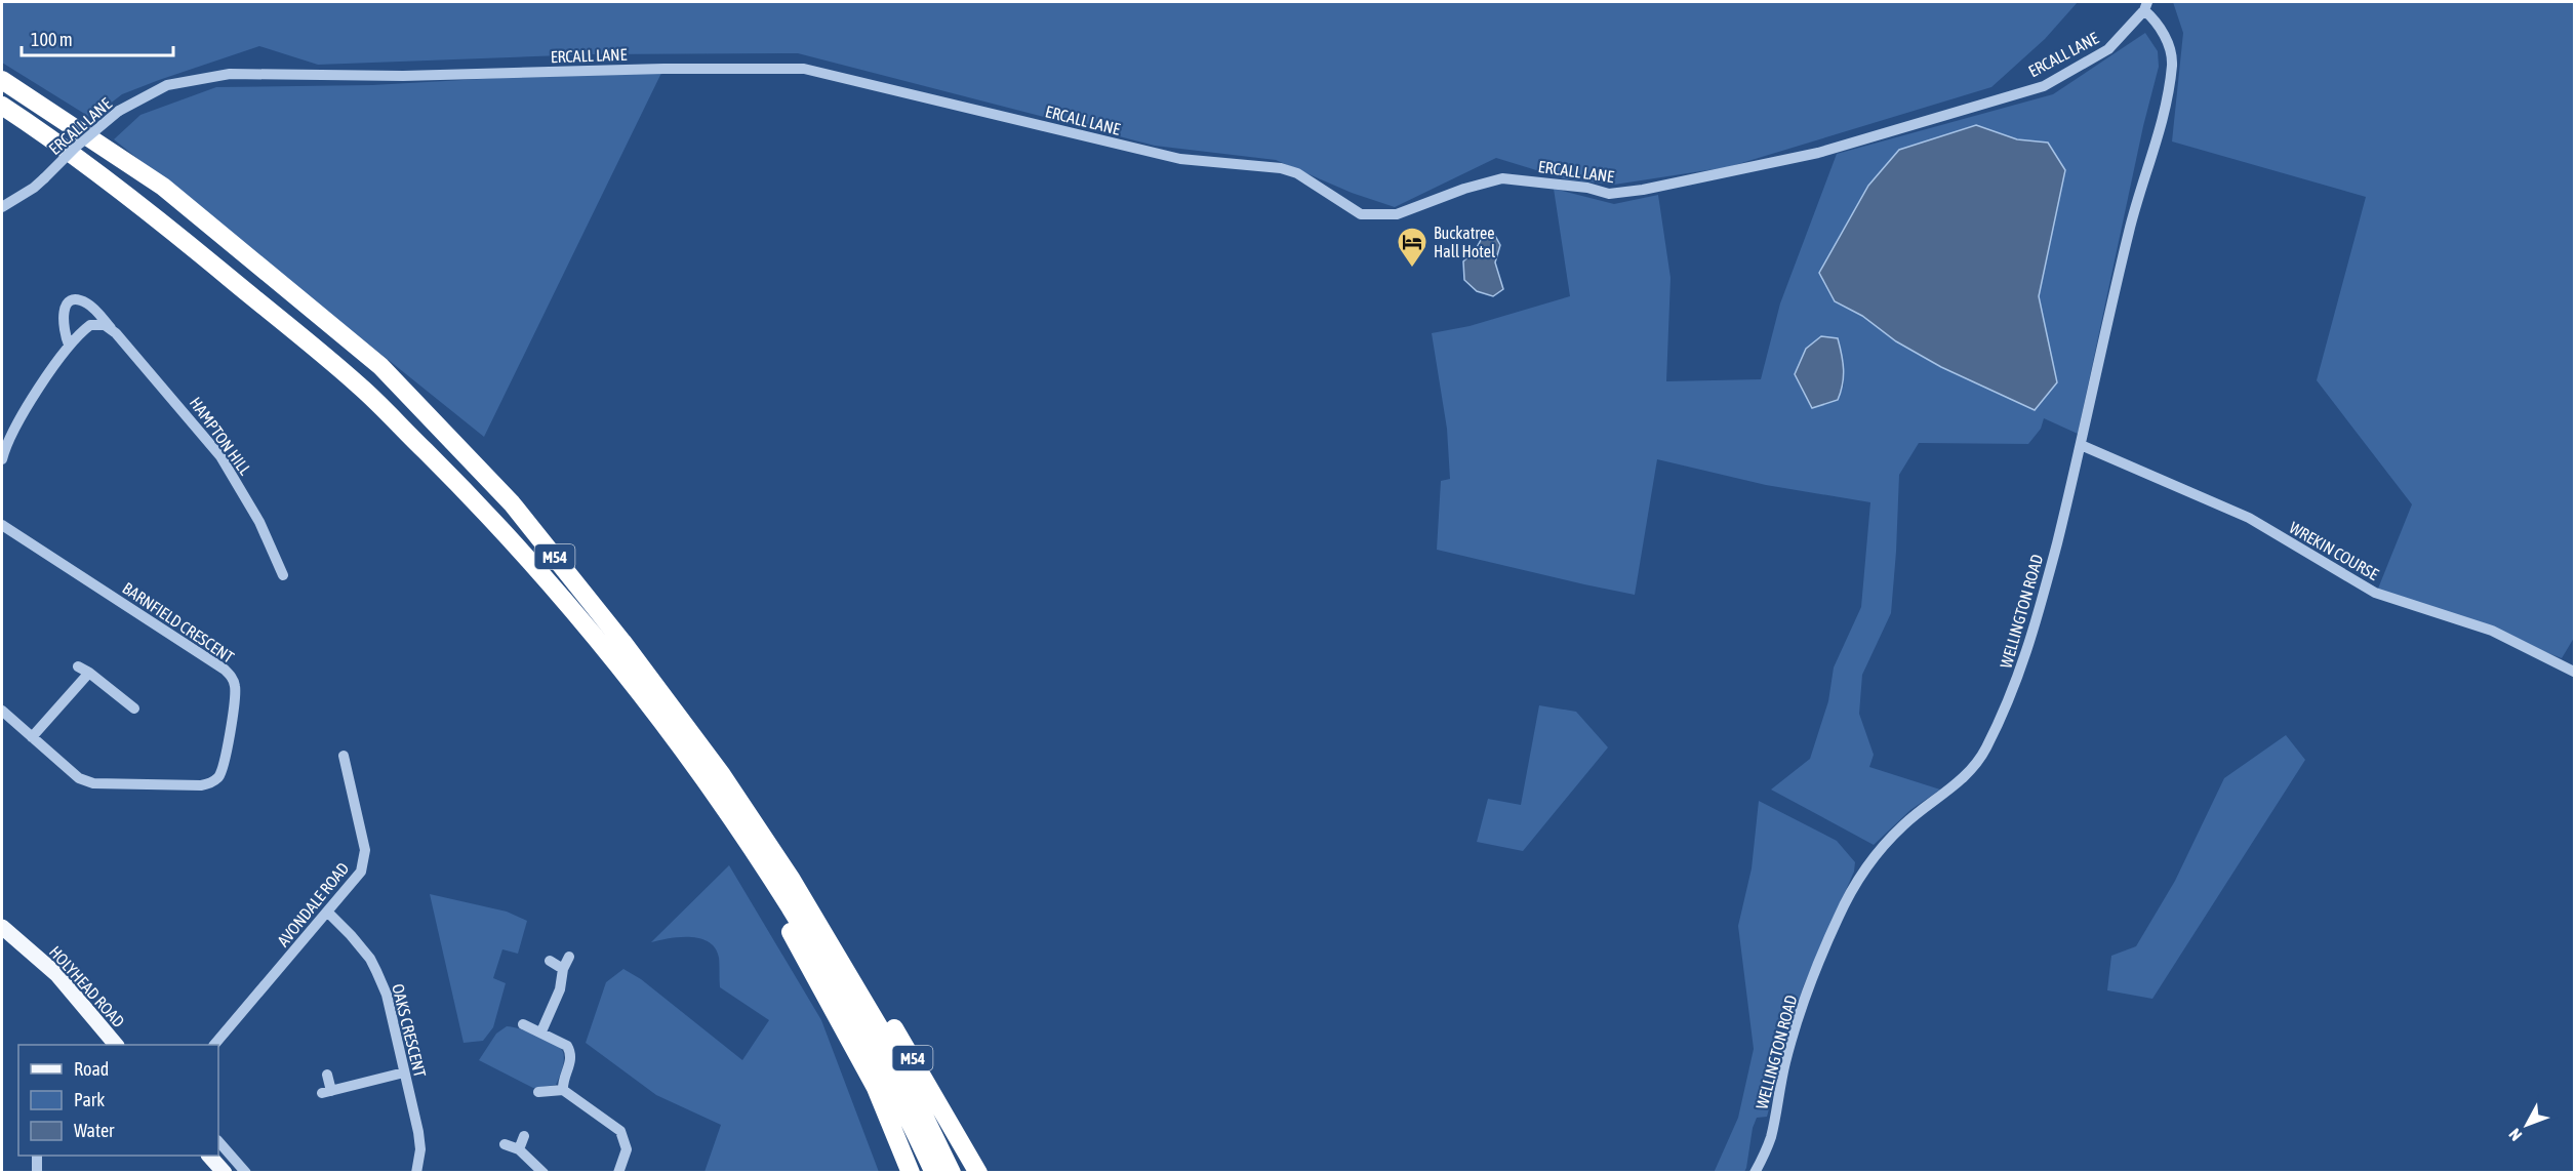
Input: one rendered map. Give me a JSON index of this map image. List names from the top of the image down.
{
  "streets": {
    "highway": ["M54"],
    "main road": ["HOLYHEAD ROAD"],
    "street": [
      "ERCALL LANE",
      "HAMPTON HILL",
      "WREKIN COURSE",
      "WELLINGTON ROAD",
      "BARNFIELD CRESCENT",
      "AVONDALE ROAD",
      "OAKS CRESCENT"
    ]
  },
  "crossings": [
    ["ERCALL LANE", "WELLINGTON ROAD"],
    ["WREKIN COURSE", "WELLINGTON ROAD"],
    ["AVONDALE ROAD", "OAKS CRESCENT"]
  ],
  "places": {
    "hotel": ["Buckatree Hall Hotel"]
  },
  "legend": ["Road", "Park", "Water"],
  "scale_bar": "100 m",
  "north": "bottom left"
}
